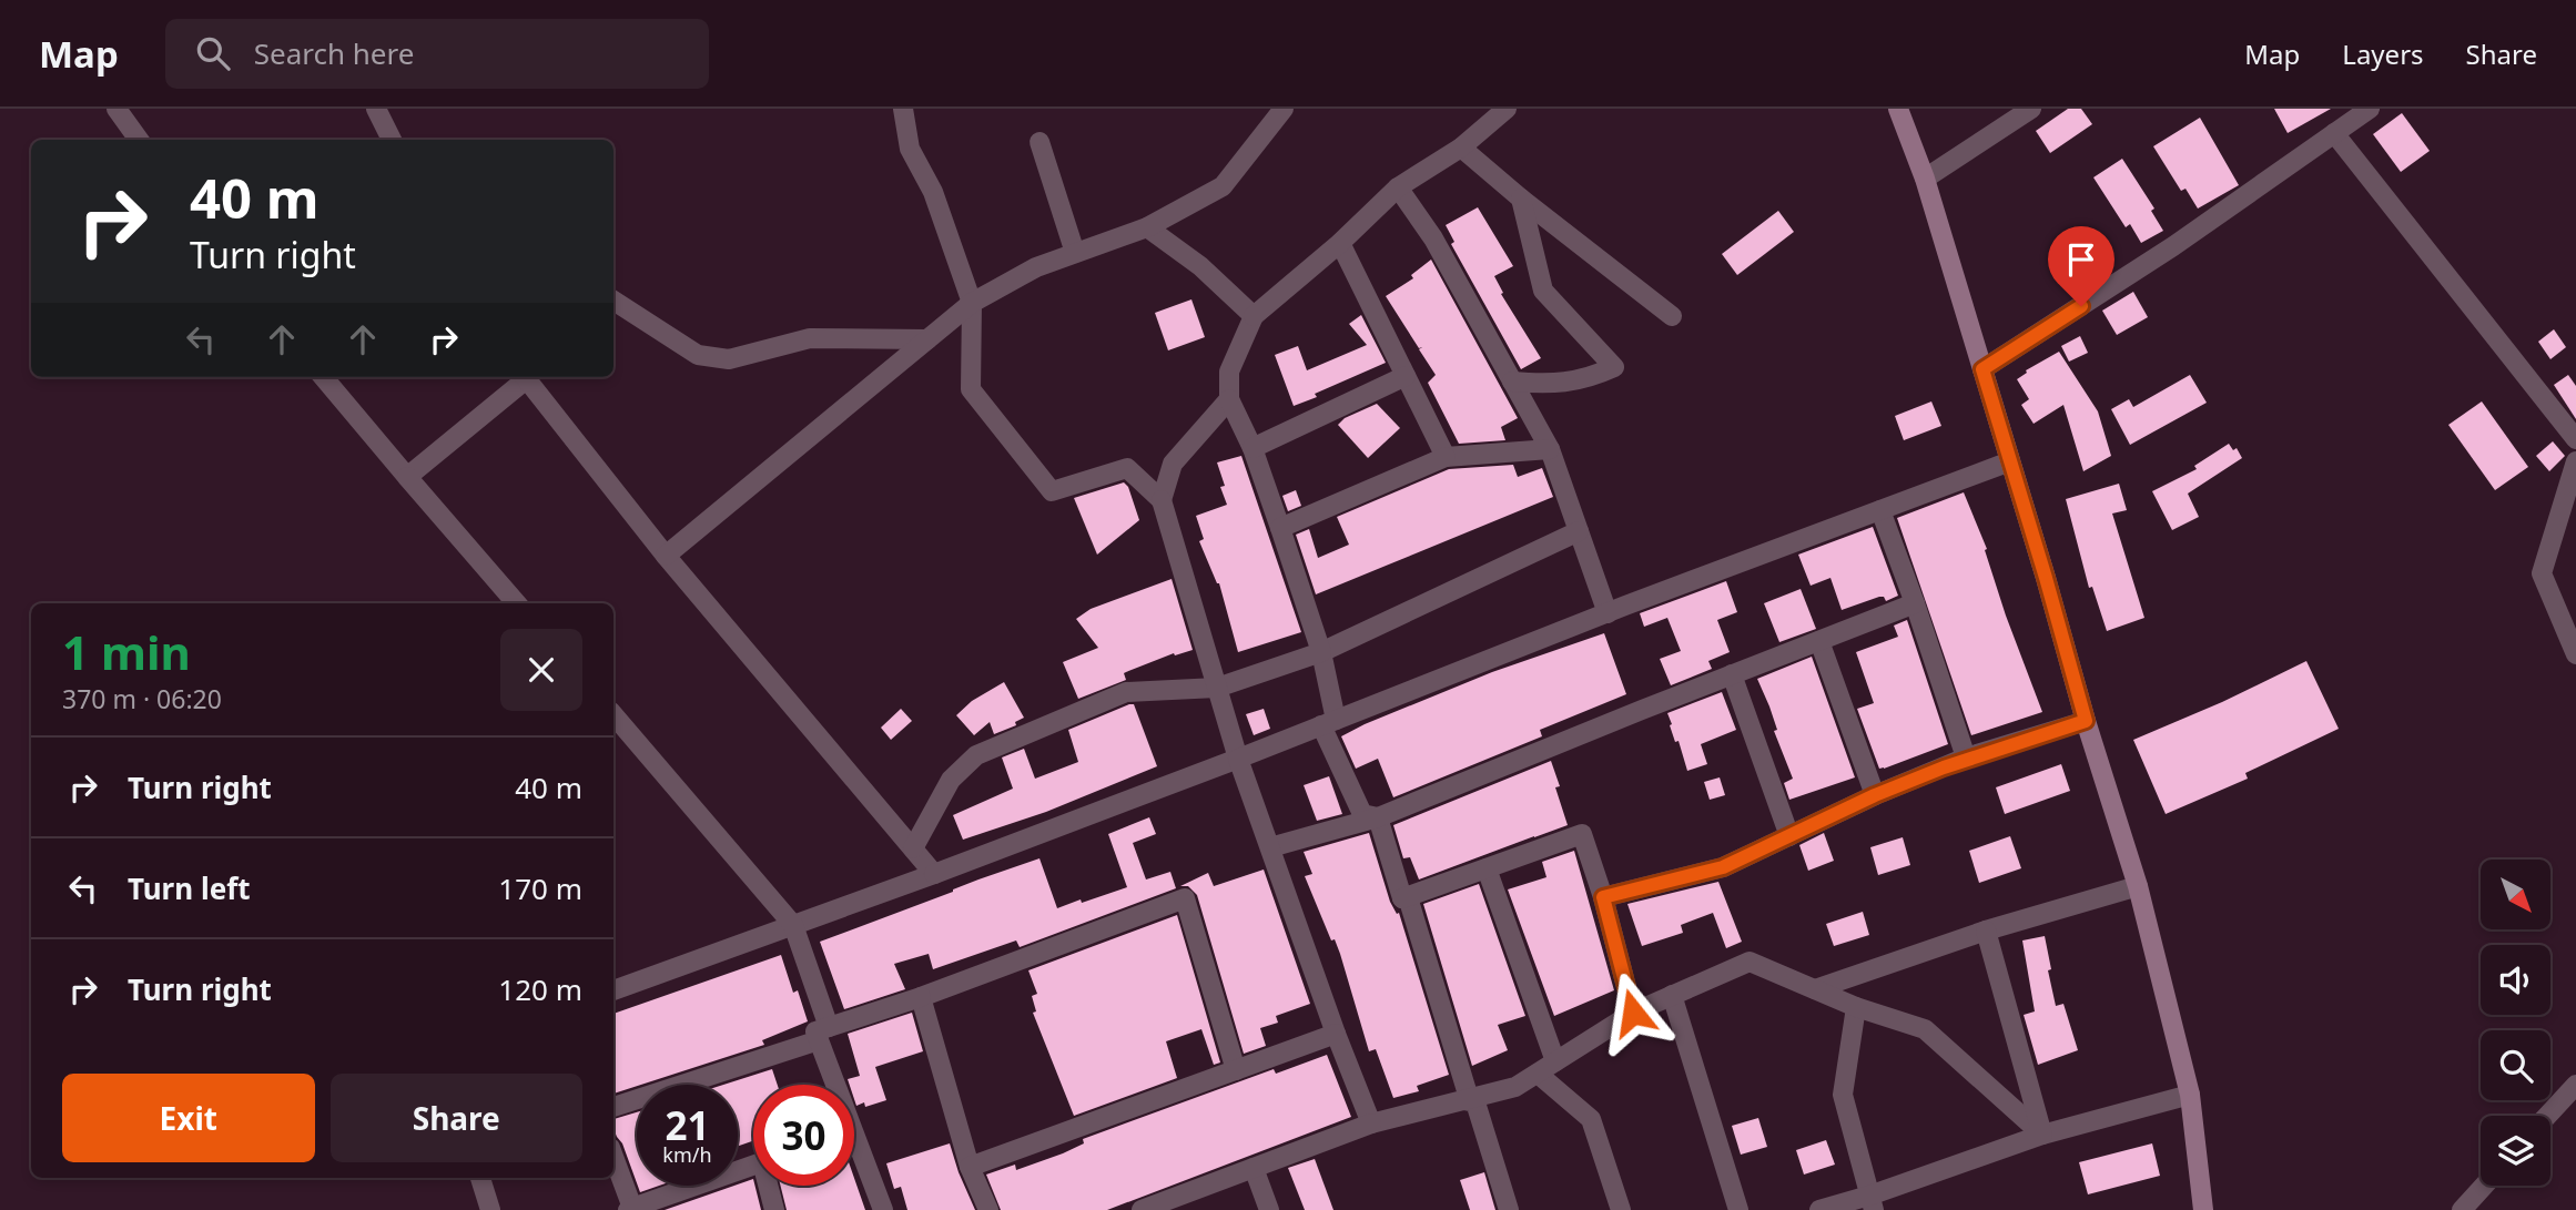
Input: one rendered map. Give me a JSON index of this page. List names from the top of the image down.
{
  "north": "bottom right",
  "page": {
    "header": "Map",
    "search": "Search here",
    "nav": ["Map", "Layers", "Share"],
    "turn": ["40 m", "Turn right"],
    "heading": ["1 min", "370 m · 06:20"],
    "list": [
      {
        "name": "Turn right",
        "value": "40 m"
      },
      {
        "name": "Turn left",
        "value": "170 m"
      },
      {
        "name": "Turn right",
        "value": "120 m"
      }
    ],
    "buttons": ["Exit", "Share"],
    "speed": "21 km/h",
    "limit": "30"
  }
}
